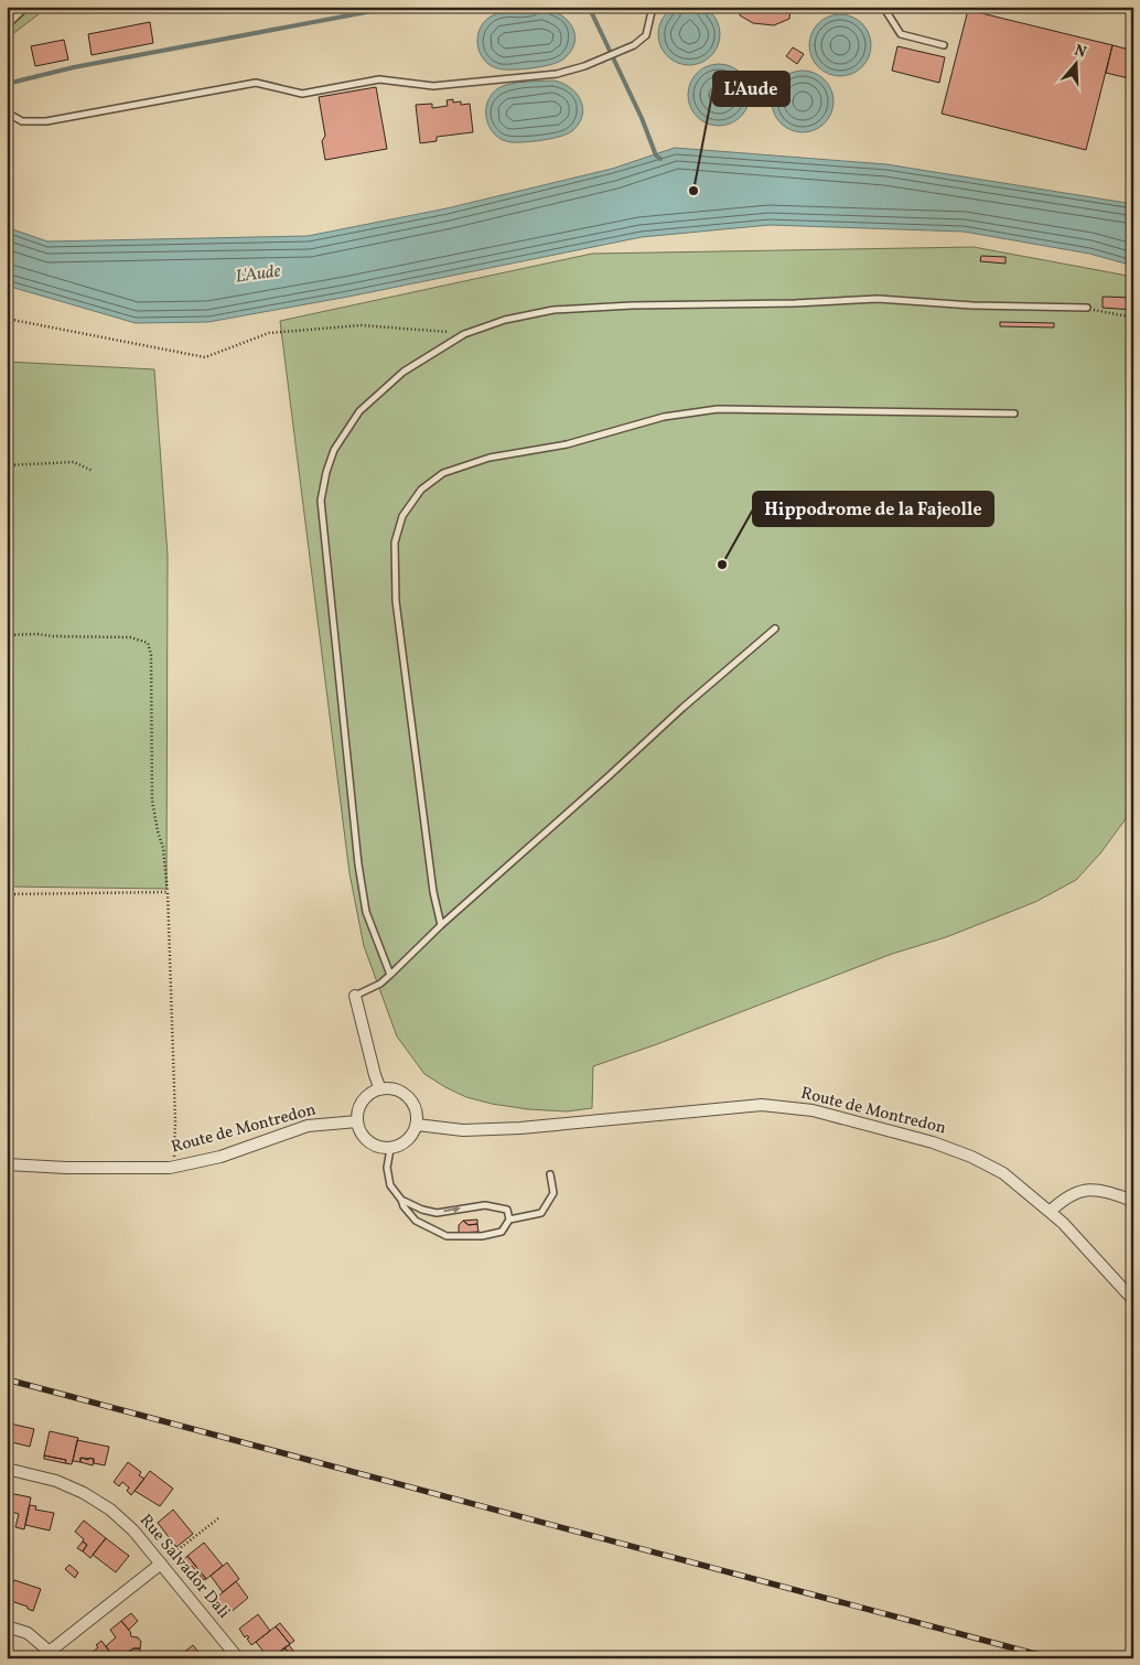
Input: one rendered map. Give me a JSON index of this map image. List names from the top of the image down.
{
  "streets": {
    "street": ["Route de Montredon", "Rue Salvador Dali"]
  },
  "water": ["L'Aude"],
  "places": ["L'Aude", "Hippodrome de la Fajeolle"],
  "north": "top"
}
